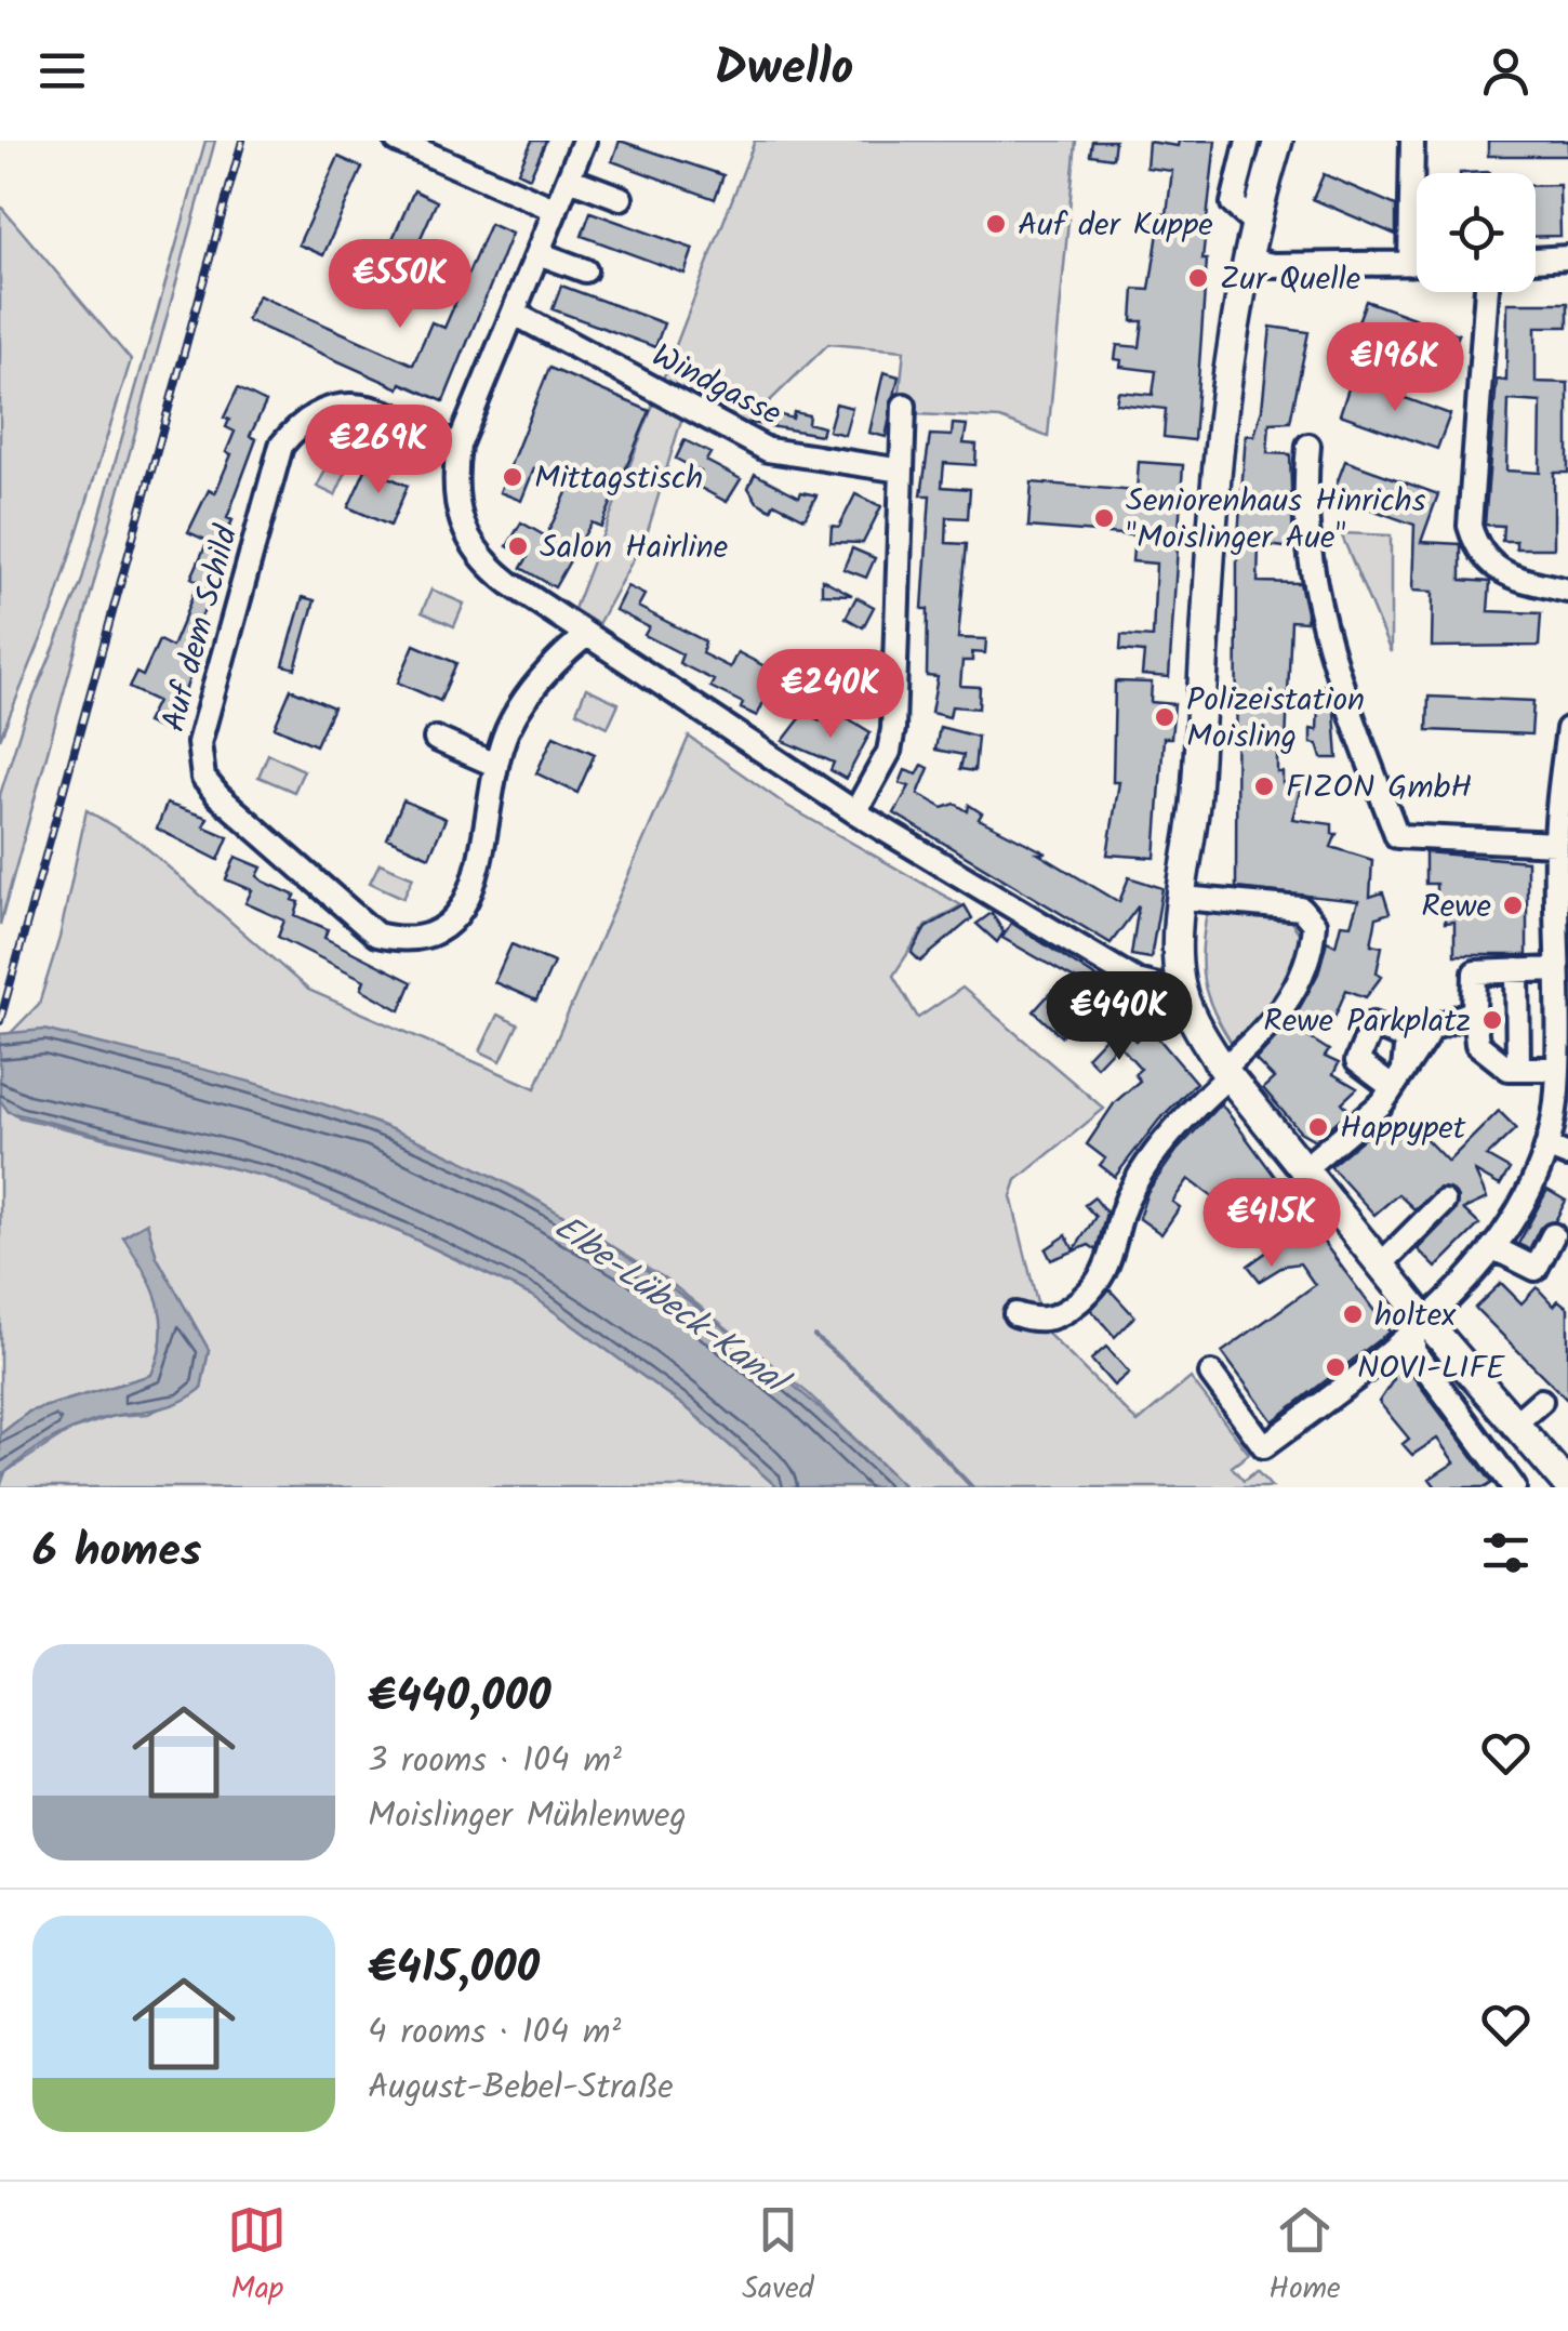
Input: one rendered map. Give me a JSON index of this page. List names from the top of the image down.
{
  "streets": {
    "street": ["Windgasse", "Auf dem Schild"]
  },
  "water": ["Elbe-Lübeck-Kanal"],
  "places": [
    "Auf der Kuppe",
    "Zur Quelle",
    "Mittagstisch",
    "Seniorenhaus Hinrichs \"Moislinger Aue\"",
    "Salon Hairline",
    "Polizeistation Moisling",
    "FIZON GmbH",
    "Rewe",
    "Rewe Parkplatz",
    "Happypet",
    "holtex",
    "NOVI-LIFE"
  ],
  "page": {
    "header": "Dwello",
    "price": [
      "€550K",
      "€196K",
      "€269K",
      "€240K",
      "€440K",
      "€415K"
    ],
    "heading": "6 homes",
    "list": [
      {
        "name": "€440,000",
        "note": "3 rooms · 104 m² · Moislinger Mühlenweg"
      },
      {
        "name": "€415,000",
        "note": "4 rooms · 104 m² · August-Bebel-Straße"
      }
    ],
    "tabs": ["Map", "Saved", "Home"]
  }
}
